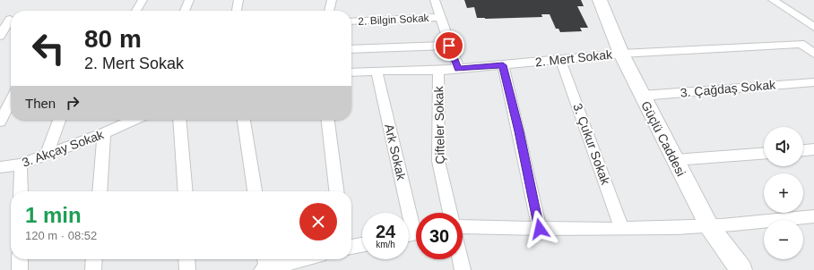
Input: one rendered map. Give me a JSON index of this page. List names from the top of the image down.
{
  "streets": {
    "main road": ["Güçlü Caddesi"],
    "street": [
      "2. Bilgin Sokak",
      "2. Mert Sokak",
      "3. Çağdaş Sokak",
      "Çifteler Sokak",
      "3. Çukur Sokak",
      "3. Akçay Sokak",
      "Ark Sokak"
    ]
  },
  "crossings": [
    ["2. Mert Sokak", "Çifteler Sokak"],
    ["2. Mert Sokak", "Güçlü Caddesi"],
    ["2. Mert Sokak", "3. Çukur Sokak"],
    ["2. Mert Sokak", "Ark Sokak"],
    ["3. Çağdaş Sokak", "Güçlü Caddesi"]
  ],
  "page": {
    "turn": ["80 m", "2. Mert Sokak"],
    "then": "Then",
    "map_buttons": ["+", "−"],
    "heading": ["1 min", "120 m · 08:52"],
    "speed": "24 km/h",
    "limit": "30"
  }
}
